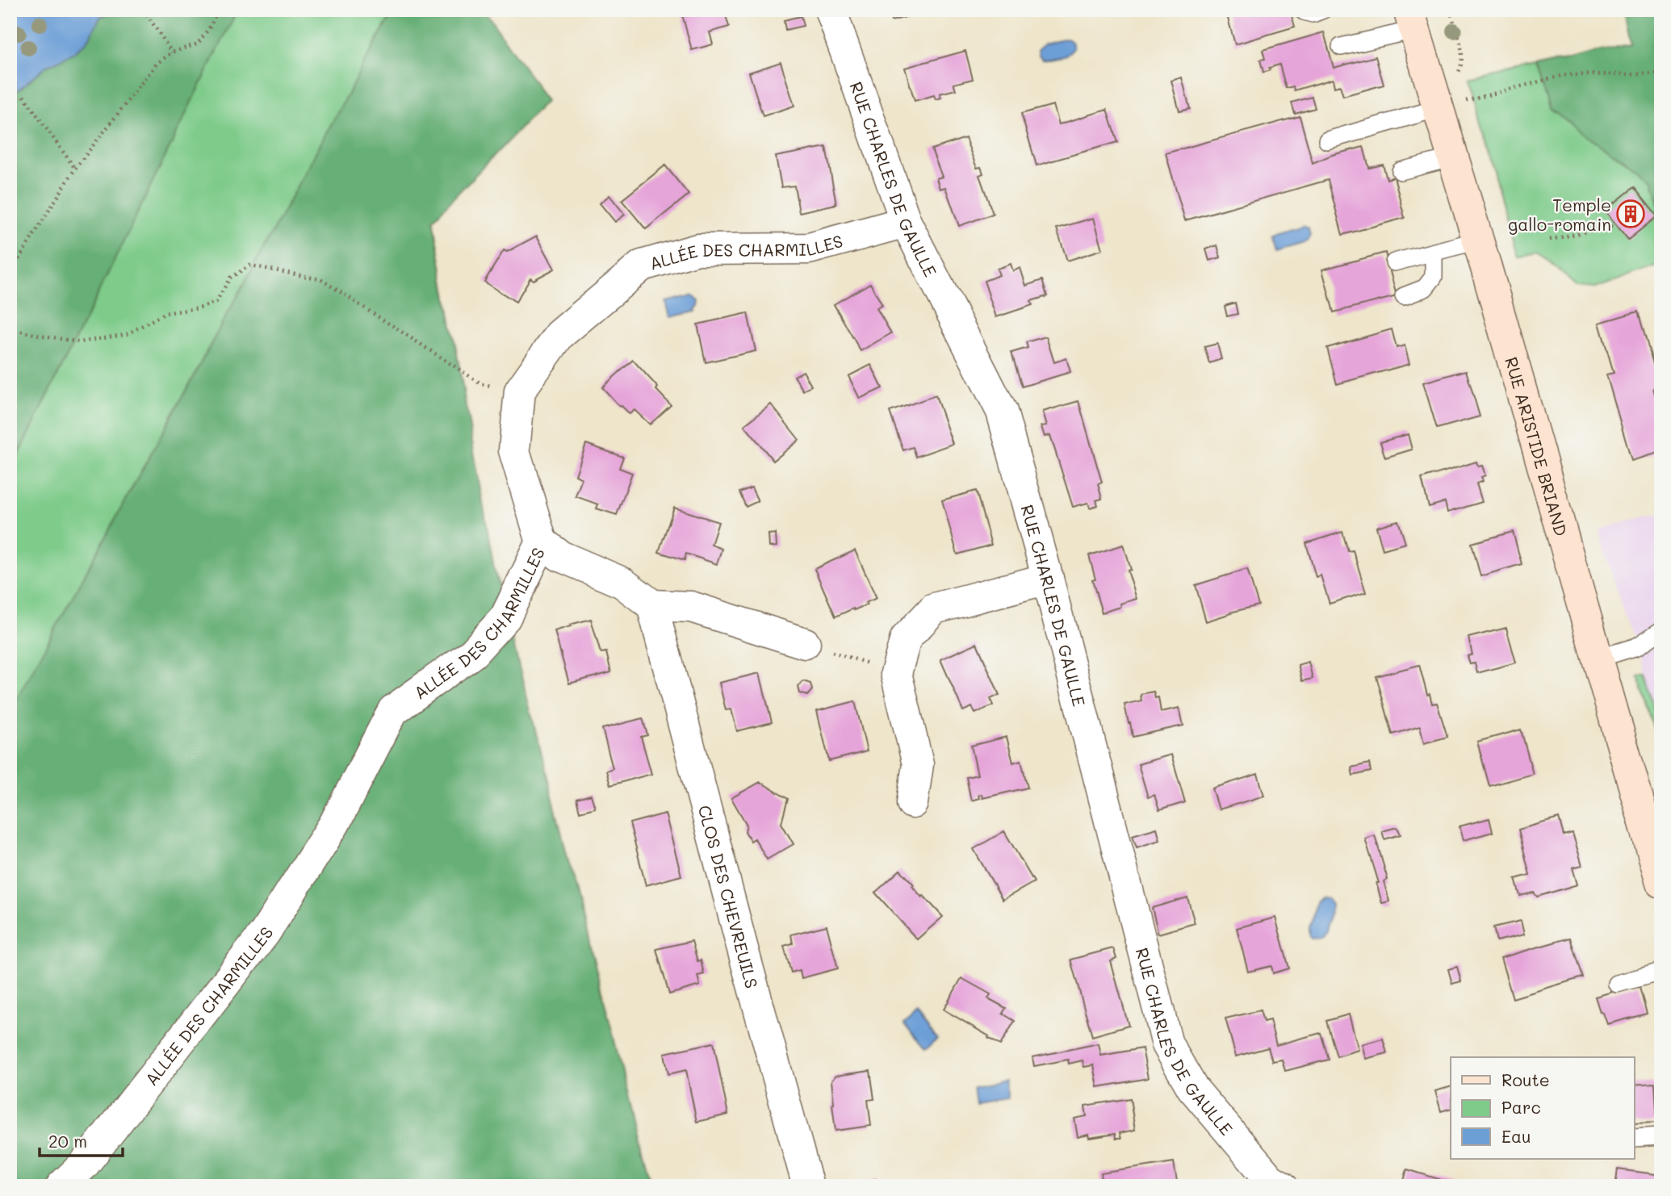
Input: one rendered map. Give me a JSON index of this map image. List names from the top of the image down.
{
  "streets": {
    "street": [
      "RUE CHARLES DE GAULLE",
      "ALLÉE DES CHARMILLES",
      "RUE ARISTIDE BRIAND",
      "CLOS DES CHEVREUILS"
    ]
  },
  "crossings": [
    ["RUE CHARLES DE GAULLE", "ALLÉE DES CHARMILLES"]
  ],
  "places": {
    "building": ["Temple gallo-romain"]
  },
  "legend": ["Route", "Parc", "Eau"],
  "scale_bar": "20 m"
}
